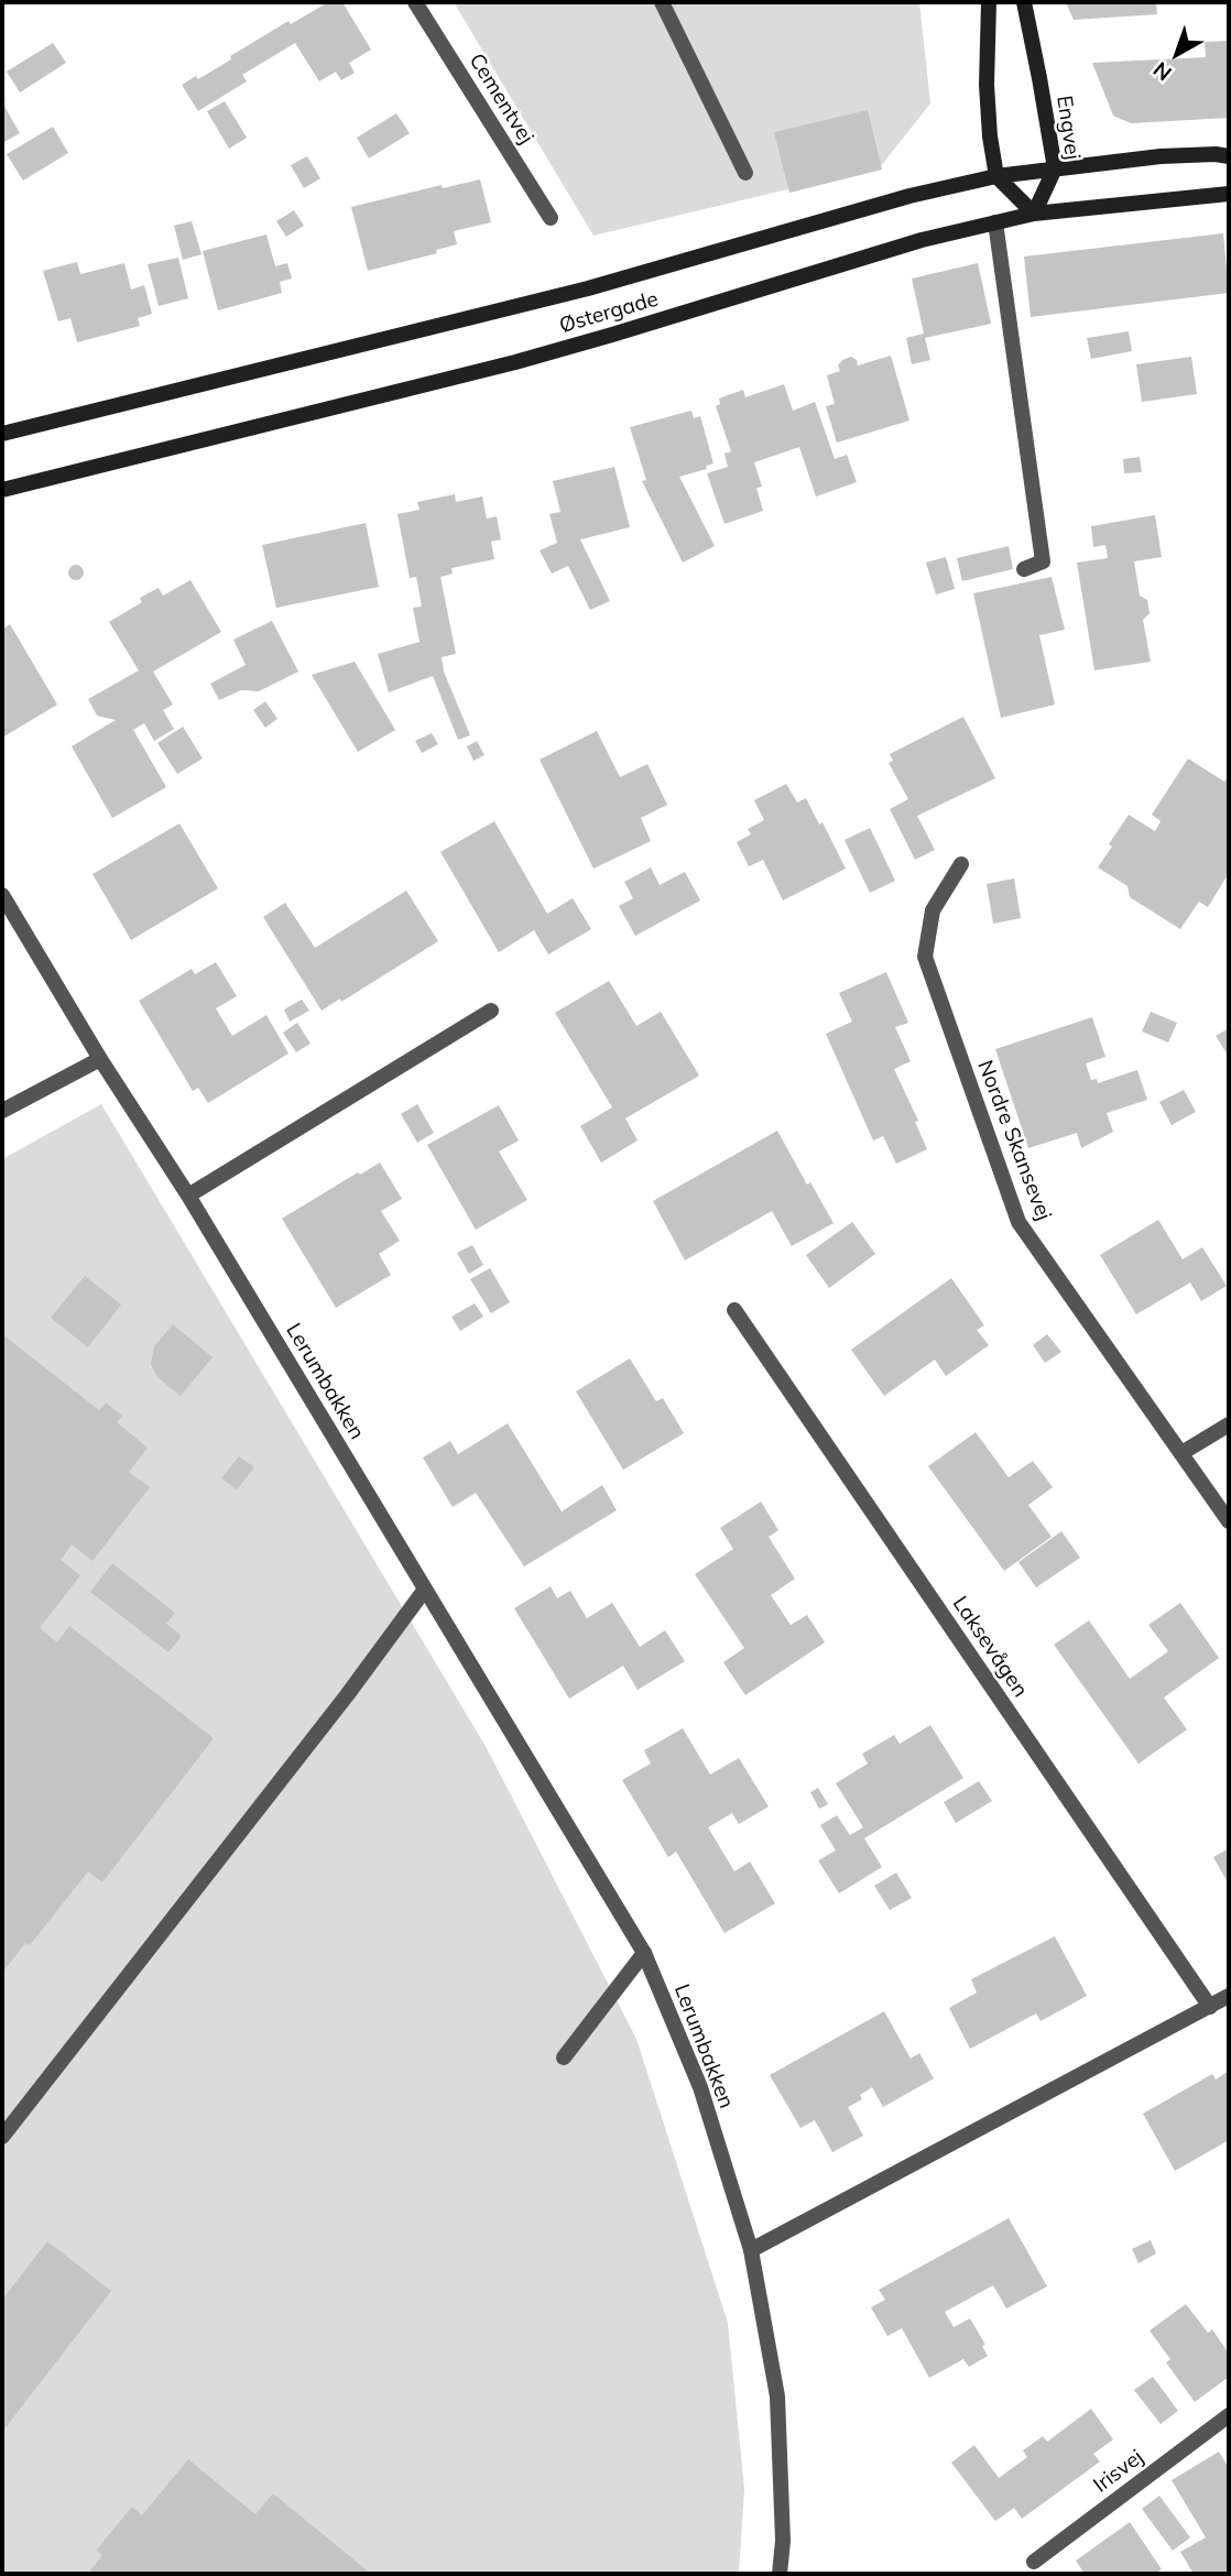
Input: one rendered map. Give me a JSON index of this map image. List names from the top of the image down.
{
  "streets": {
    "main road": ["Engvej", "Østergade"],
    "street": [
      "Cementvej",
      "Nordre Skansevej",
      "Lerumbakken",
      "Laksevågen",
      "Irisvej"
    ]
  },
  "crossings": [
    ["Engvej", "Østergade"]
  ],
  "north": "bottom left"
}
